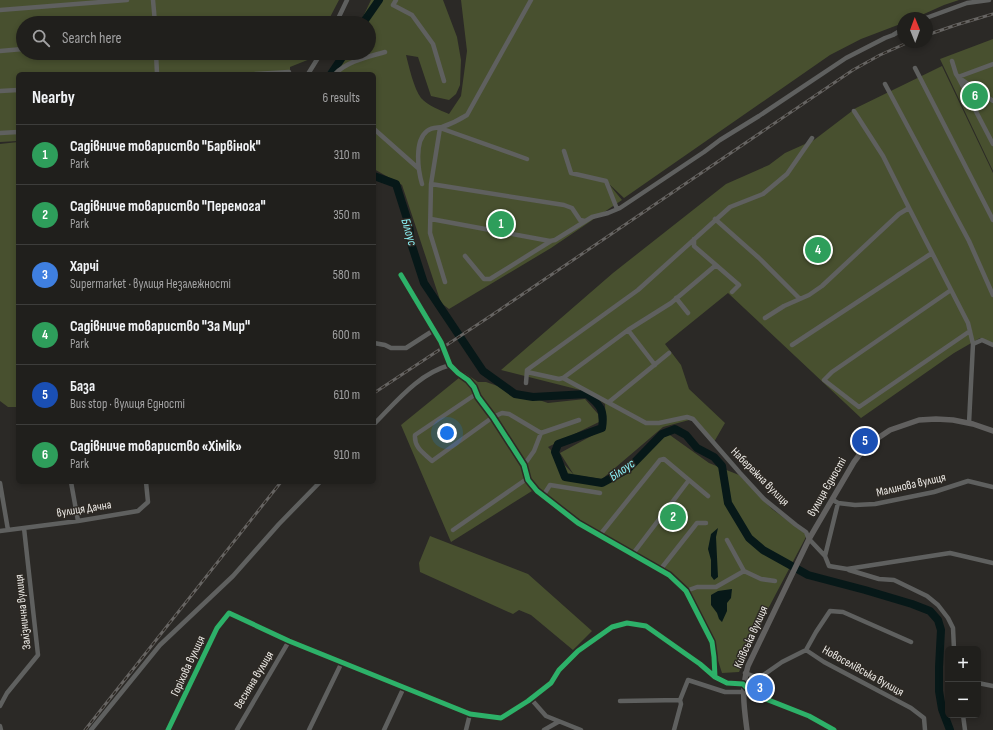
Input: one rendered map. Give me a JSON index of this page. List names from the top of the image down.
{
  "streets": {
    "main road": ["вулиця Єдності", "Київська вулиця"],
    "street": [
      "Набережна вулиця",
      "Малинова вулиця",
      "вулиця Дачна",
      "Залізнична вулиця",
      "Горіхова вулиця",
      "Новоселівська вулиця",
      "Весняна вулиця"
    ]
  },
  "crossings": [
    ["Набережна вулиця", "вулиця Єдності"],
    ["Малинова вулиця", "вулиця Єдності"],
    ["вулиця Єдності", "Київська вулиця"],
    ["вулиця Дачна", "Залізнична вулиця"],
    ["Горіхова вулиця", "Весняна вулиця"]
  ],
  "water": ["Білоус"],
  "north": "top",
  "page": {
    "search": "Search here",
    "heading": ["Nearby", "6 results"],
    "pins": [
      "6",
      "1",
      "4",
      "5",
      "2",
      "3"
    ],
    "list": [
      {
        "mark": "1",
        "name": "Садівниче товариство \"Барвінок\"",
        "note": "Park",
        "value": "310 m"
      },
      {
        "mark": "2",
        "name": "Садівниче товариство \"Перемога\"",
        "note": "Park",
        "value": "350 m"
      },
      {
        "mark": "3",
        "name": "Харчі",
        "note": "Supermarket · вулиця Незалежності",
        "value": "580 m"
      },
      {
        "mark": "4",
        "name": "Садівниче товариство \"За Мир\"",
        "note": "Park",
        "value": "600 m"
      },
      {
        "mark": "5",
        "name": "База",
        "note": "Bus stop · вулиця Єдності",
        "value": "610 m"
      },
      {
        "mark": "6",
        "name": "Садівниче товариство «Хімік»",
        "note": "Park",
        "value": "910 m"
      }
    ],
    "map_buttons": ["+", "−"]
  }
}
